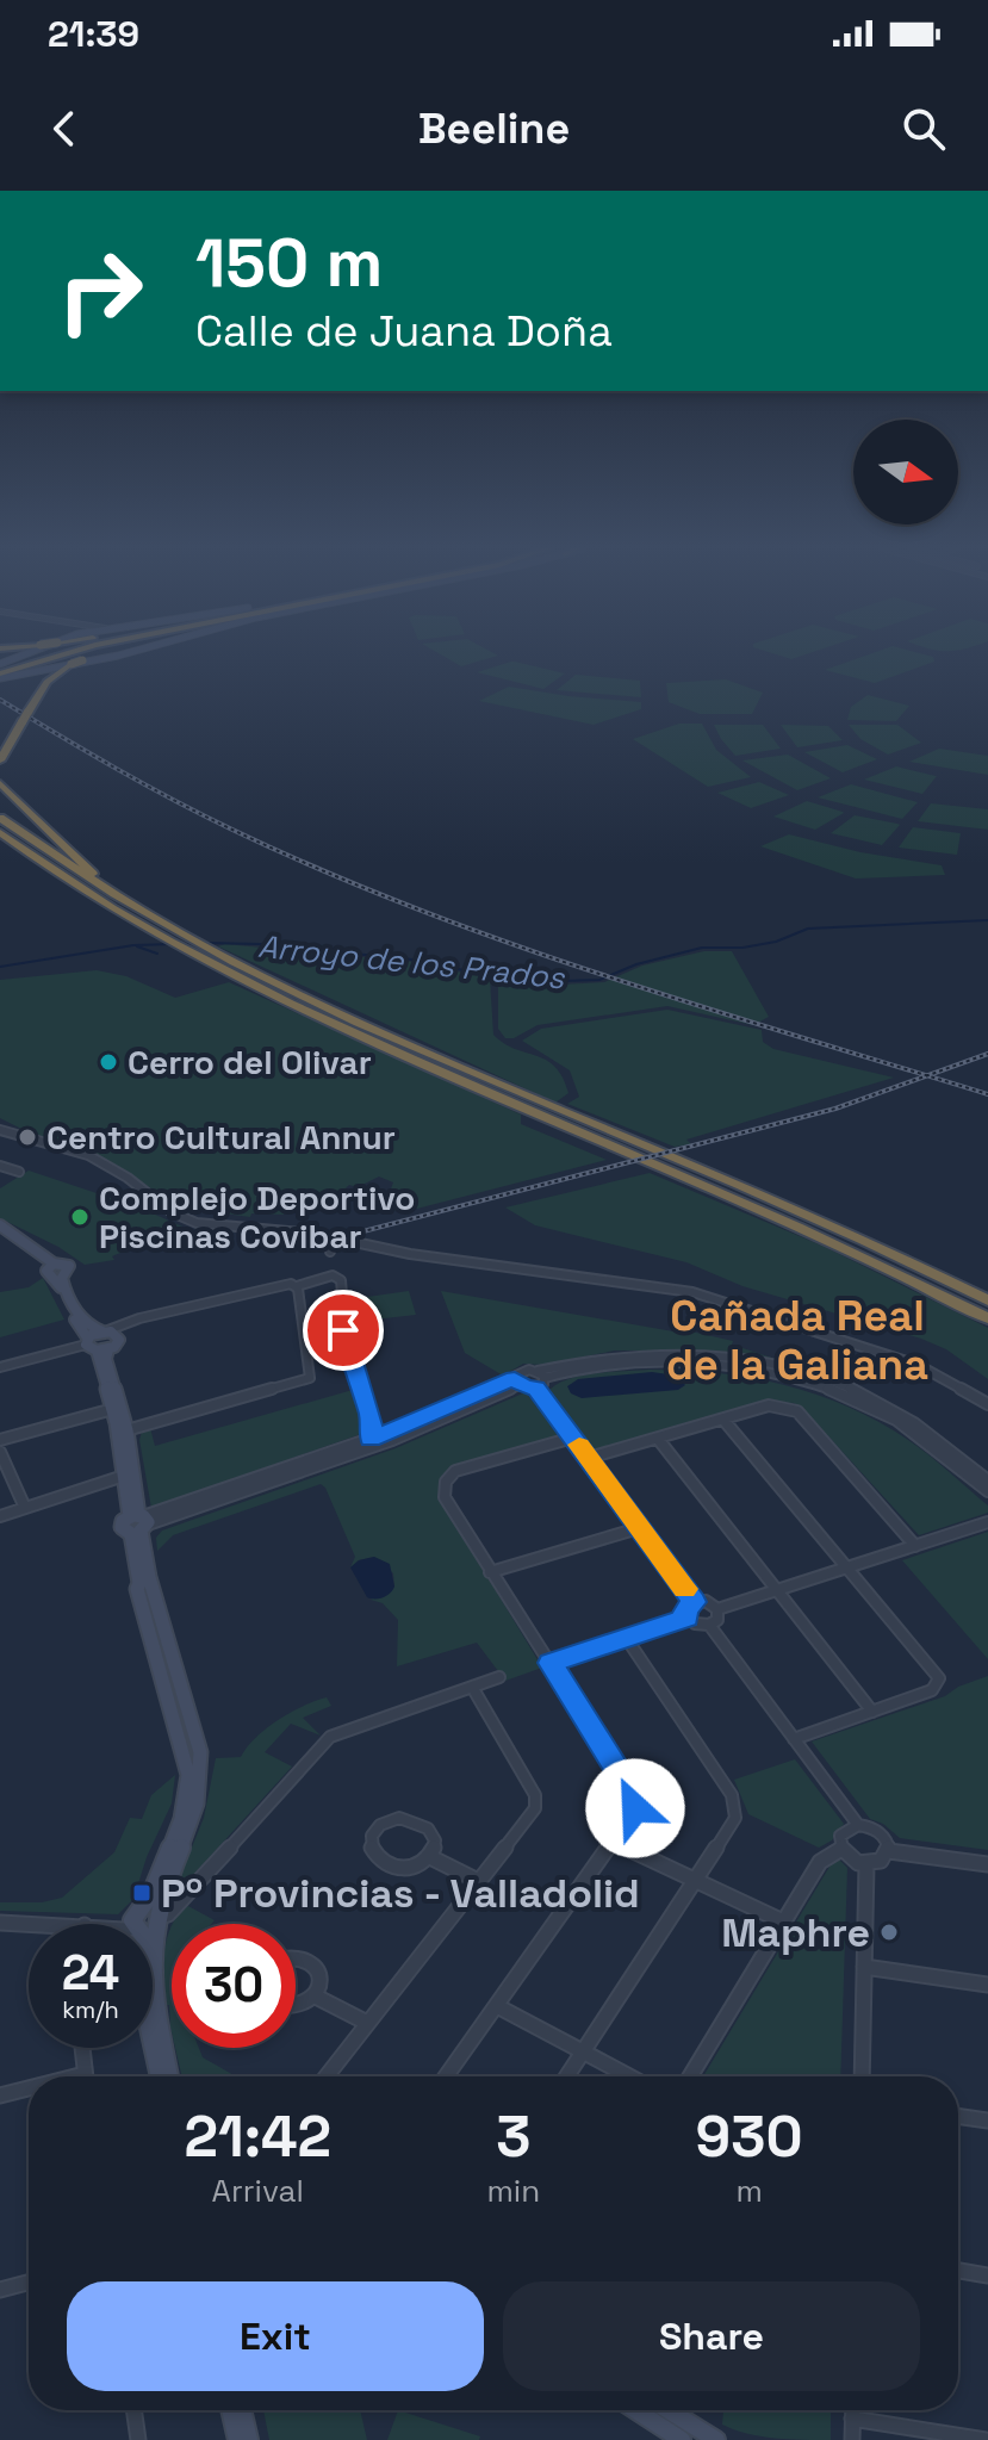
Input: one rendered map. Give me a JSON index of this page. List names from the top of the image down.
{
  "districts": ["Cañada Real de la Galiana"],
  "water": ["Arroyo de los Prados"],
  "places": {
    "other": [
      "Cerro del Olivar",
      "Centro Cultural Annur",
      "Complejo Deportivo Piscinas Covibar",
      "Maphre"
    ],
    "transit": ["Pº Provincias - Valladolid"]
  },
  "north": "right",
  "page": {
    "status": "21:39",
    "header": "Beeline",
    "turn": ["150 m", "Calle de Juana Doña"],
    "speed": "24 km/h",
    "limit": "30",
    "eta": [
      "21:42",
      "Arrival",
      "3",
      "min",
      "930",
      "m"
    ],
    "buttons": ["Exit", "Share"]
  }
}
